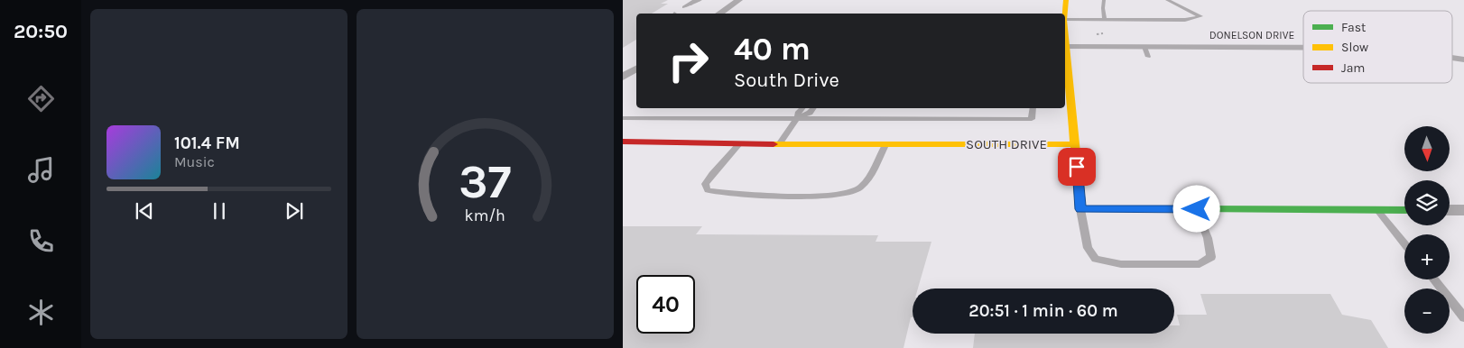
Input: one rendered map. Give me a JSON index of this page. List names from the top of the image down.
{
  "streets": {
    "street": ["DONELSON DRIVE", "SOUTH DRIVE"]
  },
  "legend": ["Fast", "Slow", "Jam"],
  "north": "bottom",
  "page": {
    "tabs": "20:50",
    "turn": ["40 m", "South Drive"],
    "song": ["101.4 FM", "Music"],
    "map_buttons": ["+", "−"],
    "limit": "40",
    "trip": "20:51 · 1 min · 60 m",
    "gauge": ["37", "km/h"]
  }
}
